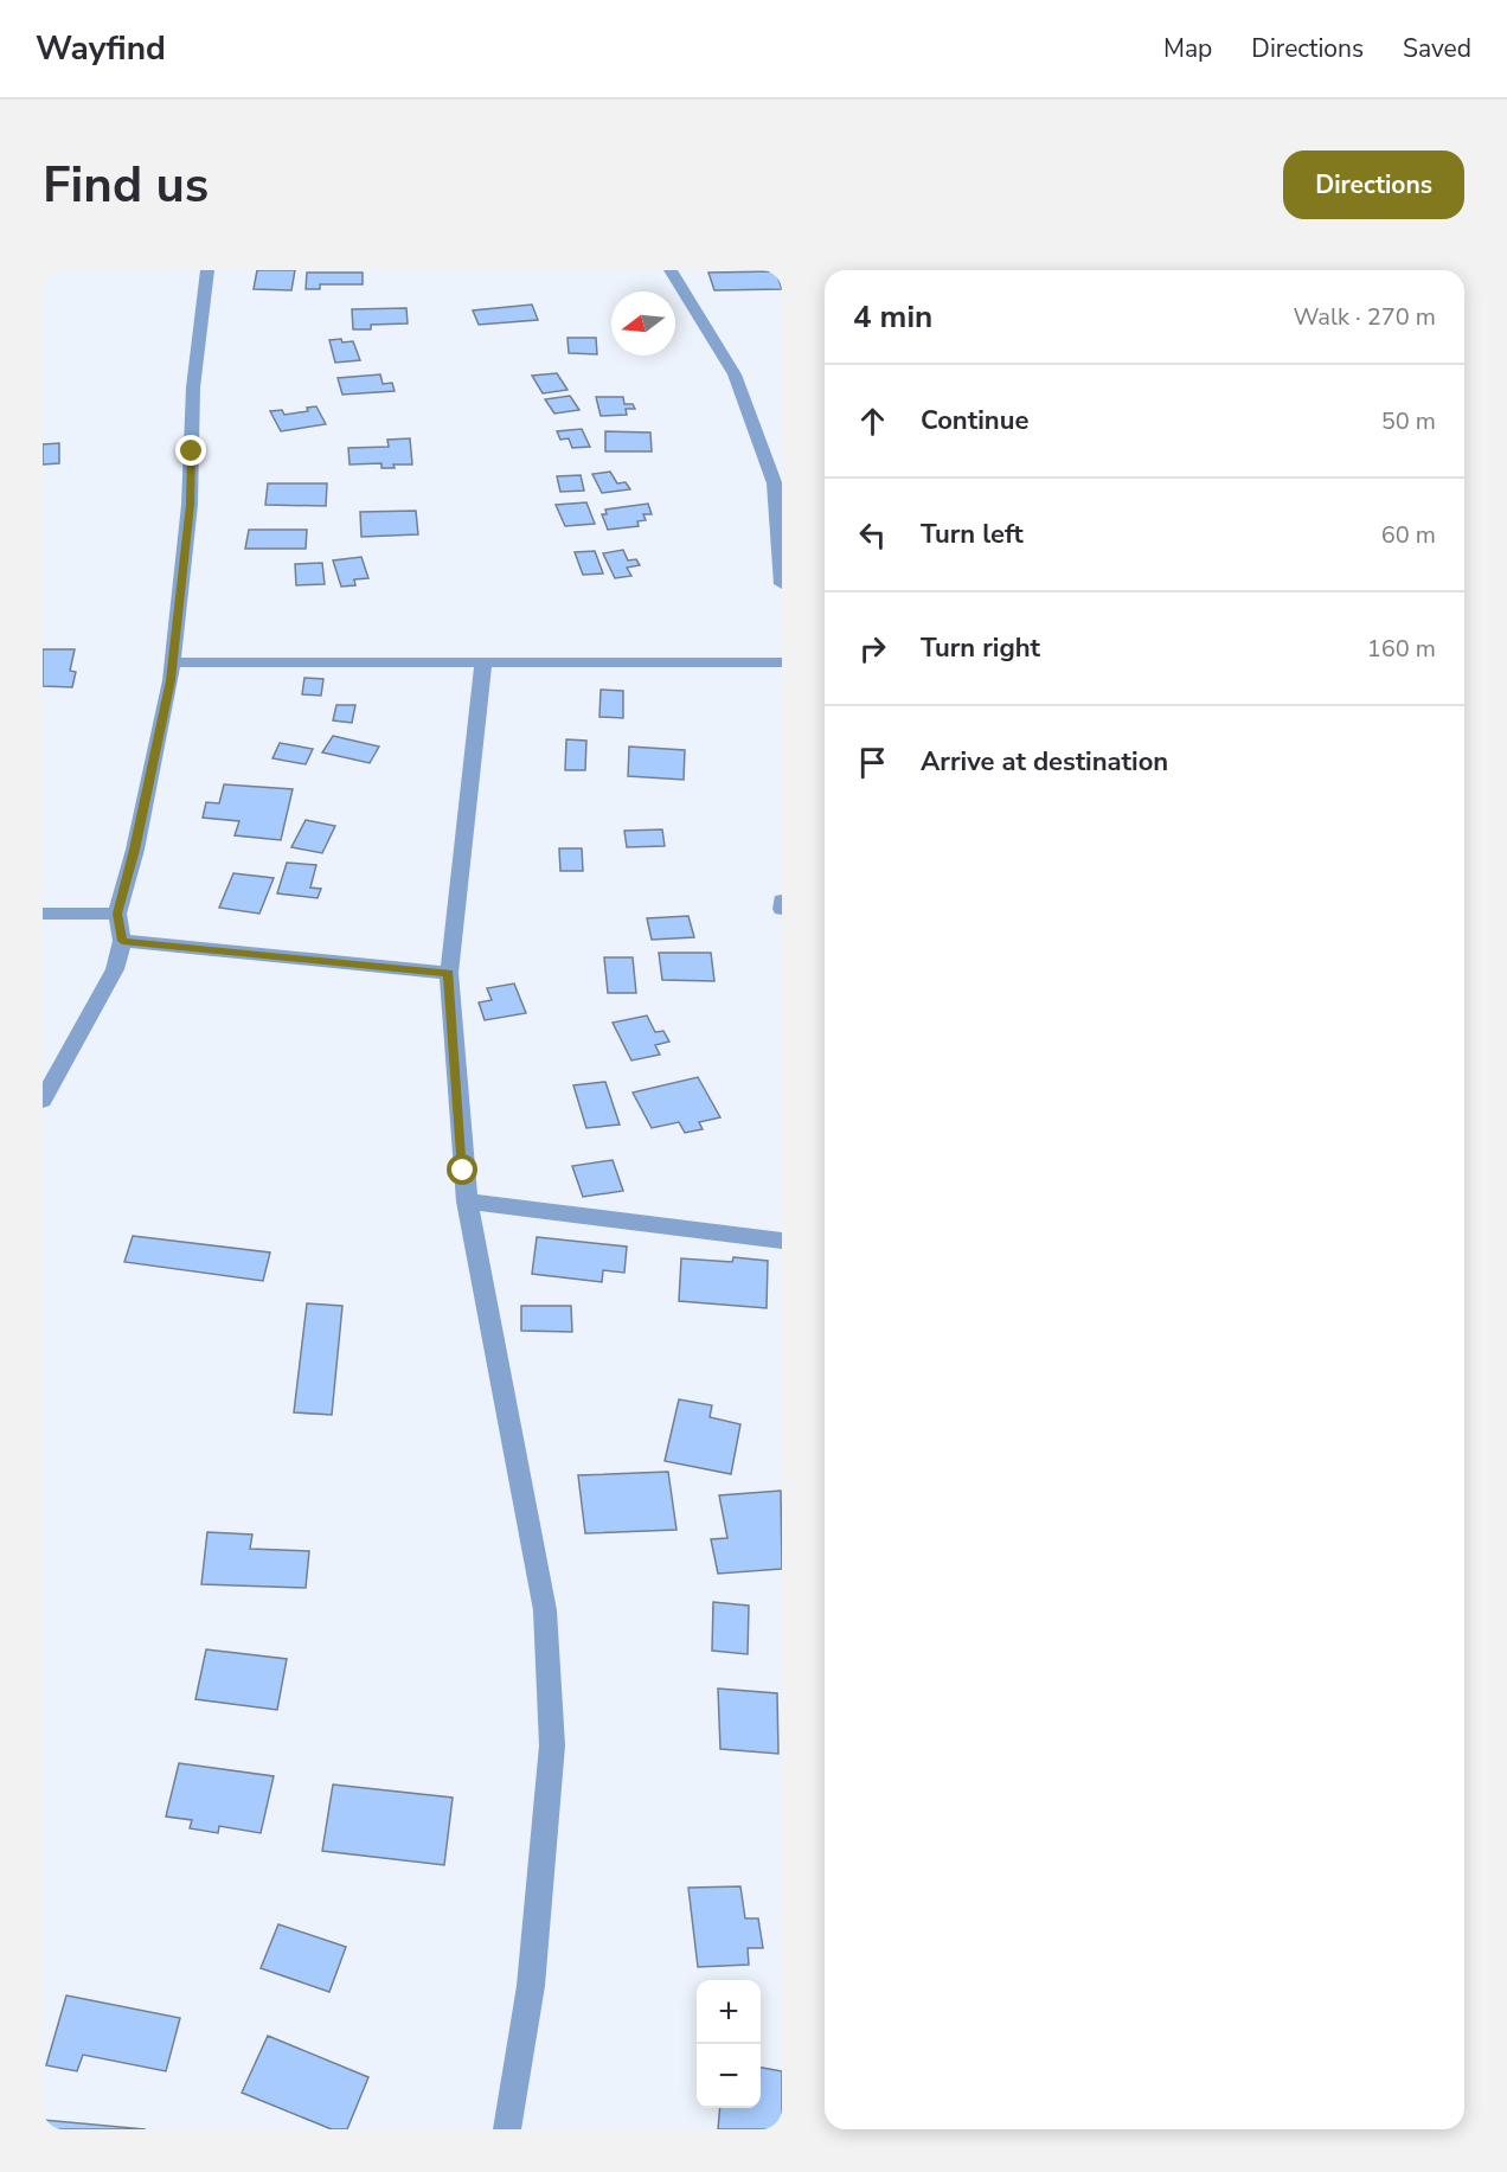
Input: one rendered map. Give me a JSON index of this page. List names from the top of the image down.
{
  "north": "left",
  "page": {
    "header": "Wayfind",
    "nav": ["Map", "Directions", "Saved"],
    "buttons": "Directions",
    "title": "Find us",
    "heading": ["4 min", "Walk · 270 m"],
    "list": [
      ["Continue", "50 m"],
      ["Turn left", "60 m"],
      ["Turn right", "160 m"],
      "Arrive at destination"
    ],
    "map_buttons": ["+", "−"]
  }
}
